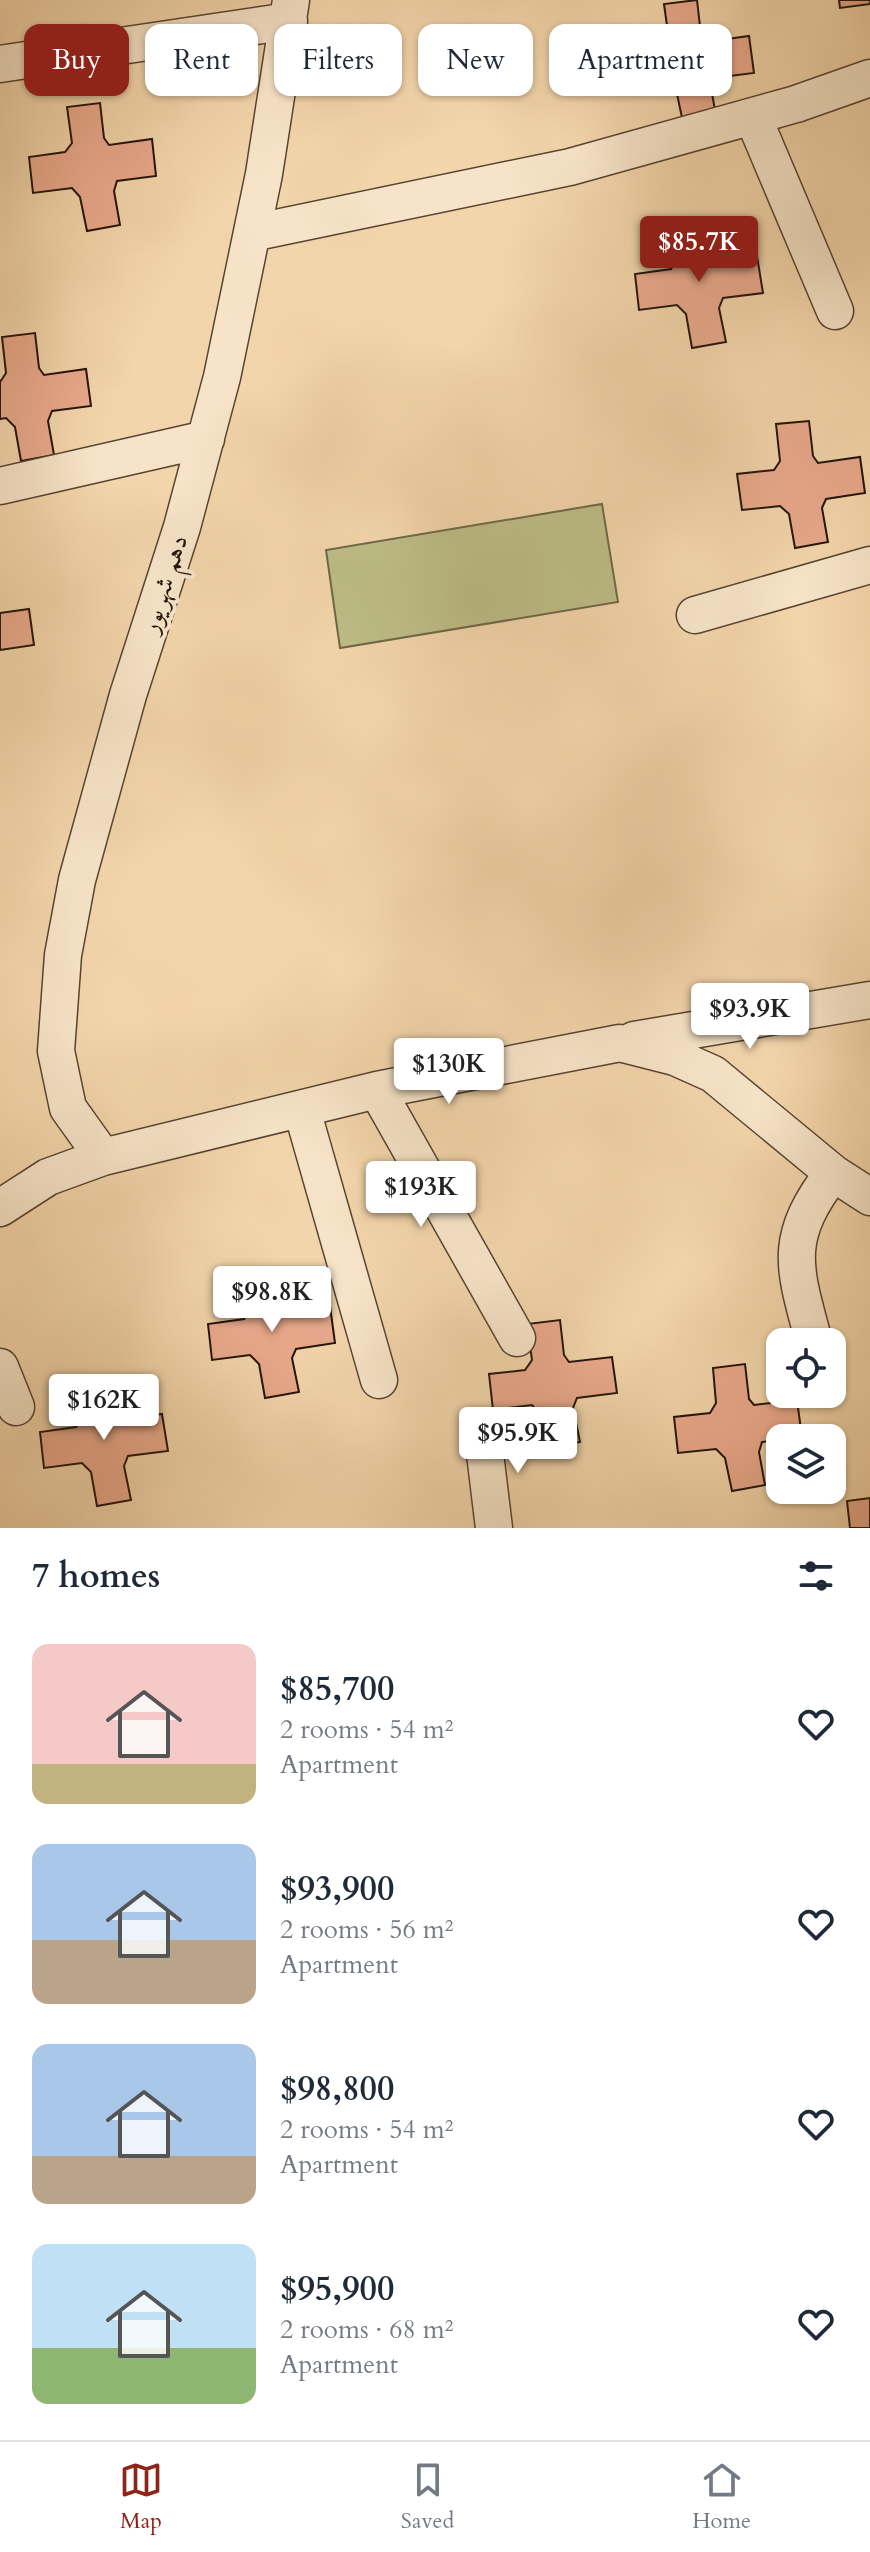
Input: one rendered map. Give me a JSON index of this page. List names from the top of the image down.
{
  "streets": {
    "street": ["دهم شهریور"]
  },
  "page": {
    "chip": [
      "Buy",
      "Rent",
      "Filters",
      "New",
      "Apartment"
    ],
    "price": [
      "$85.7K",
      "$93.9K",
      "$130K",
      "$193K",
      "$98.8K",
      "$162K",
      "$95.9K"
    ],
    "heading": "7 homes",
    "list": [
      {
        "name": "$85,700",
        "note": "2 rooms · 54 m² · Apartment"
      },
      {
        "name": "$93,900",
        "note": "2 rooms · 56 m² · Apartment"
      },
      {
        "name": "$98,800",
        "note": "2 rooms · 54 m² · Apartment"
      },
      {
        "name": "$95,900",
        "note": "2 rooms · 68 m² · Apartment"
      }
    ],
    "tabs": ["Map", "Saved", "Home"]
  }
}
